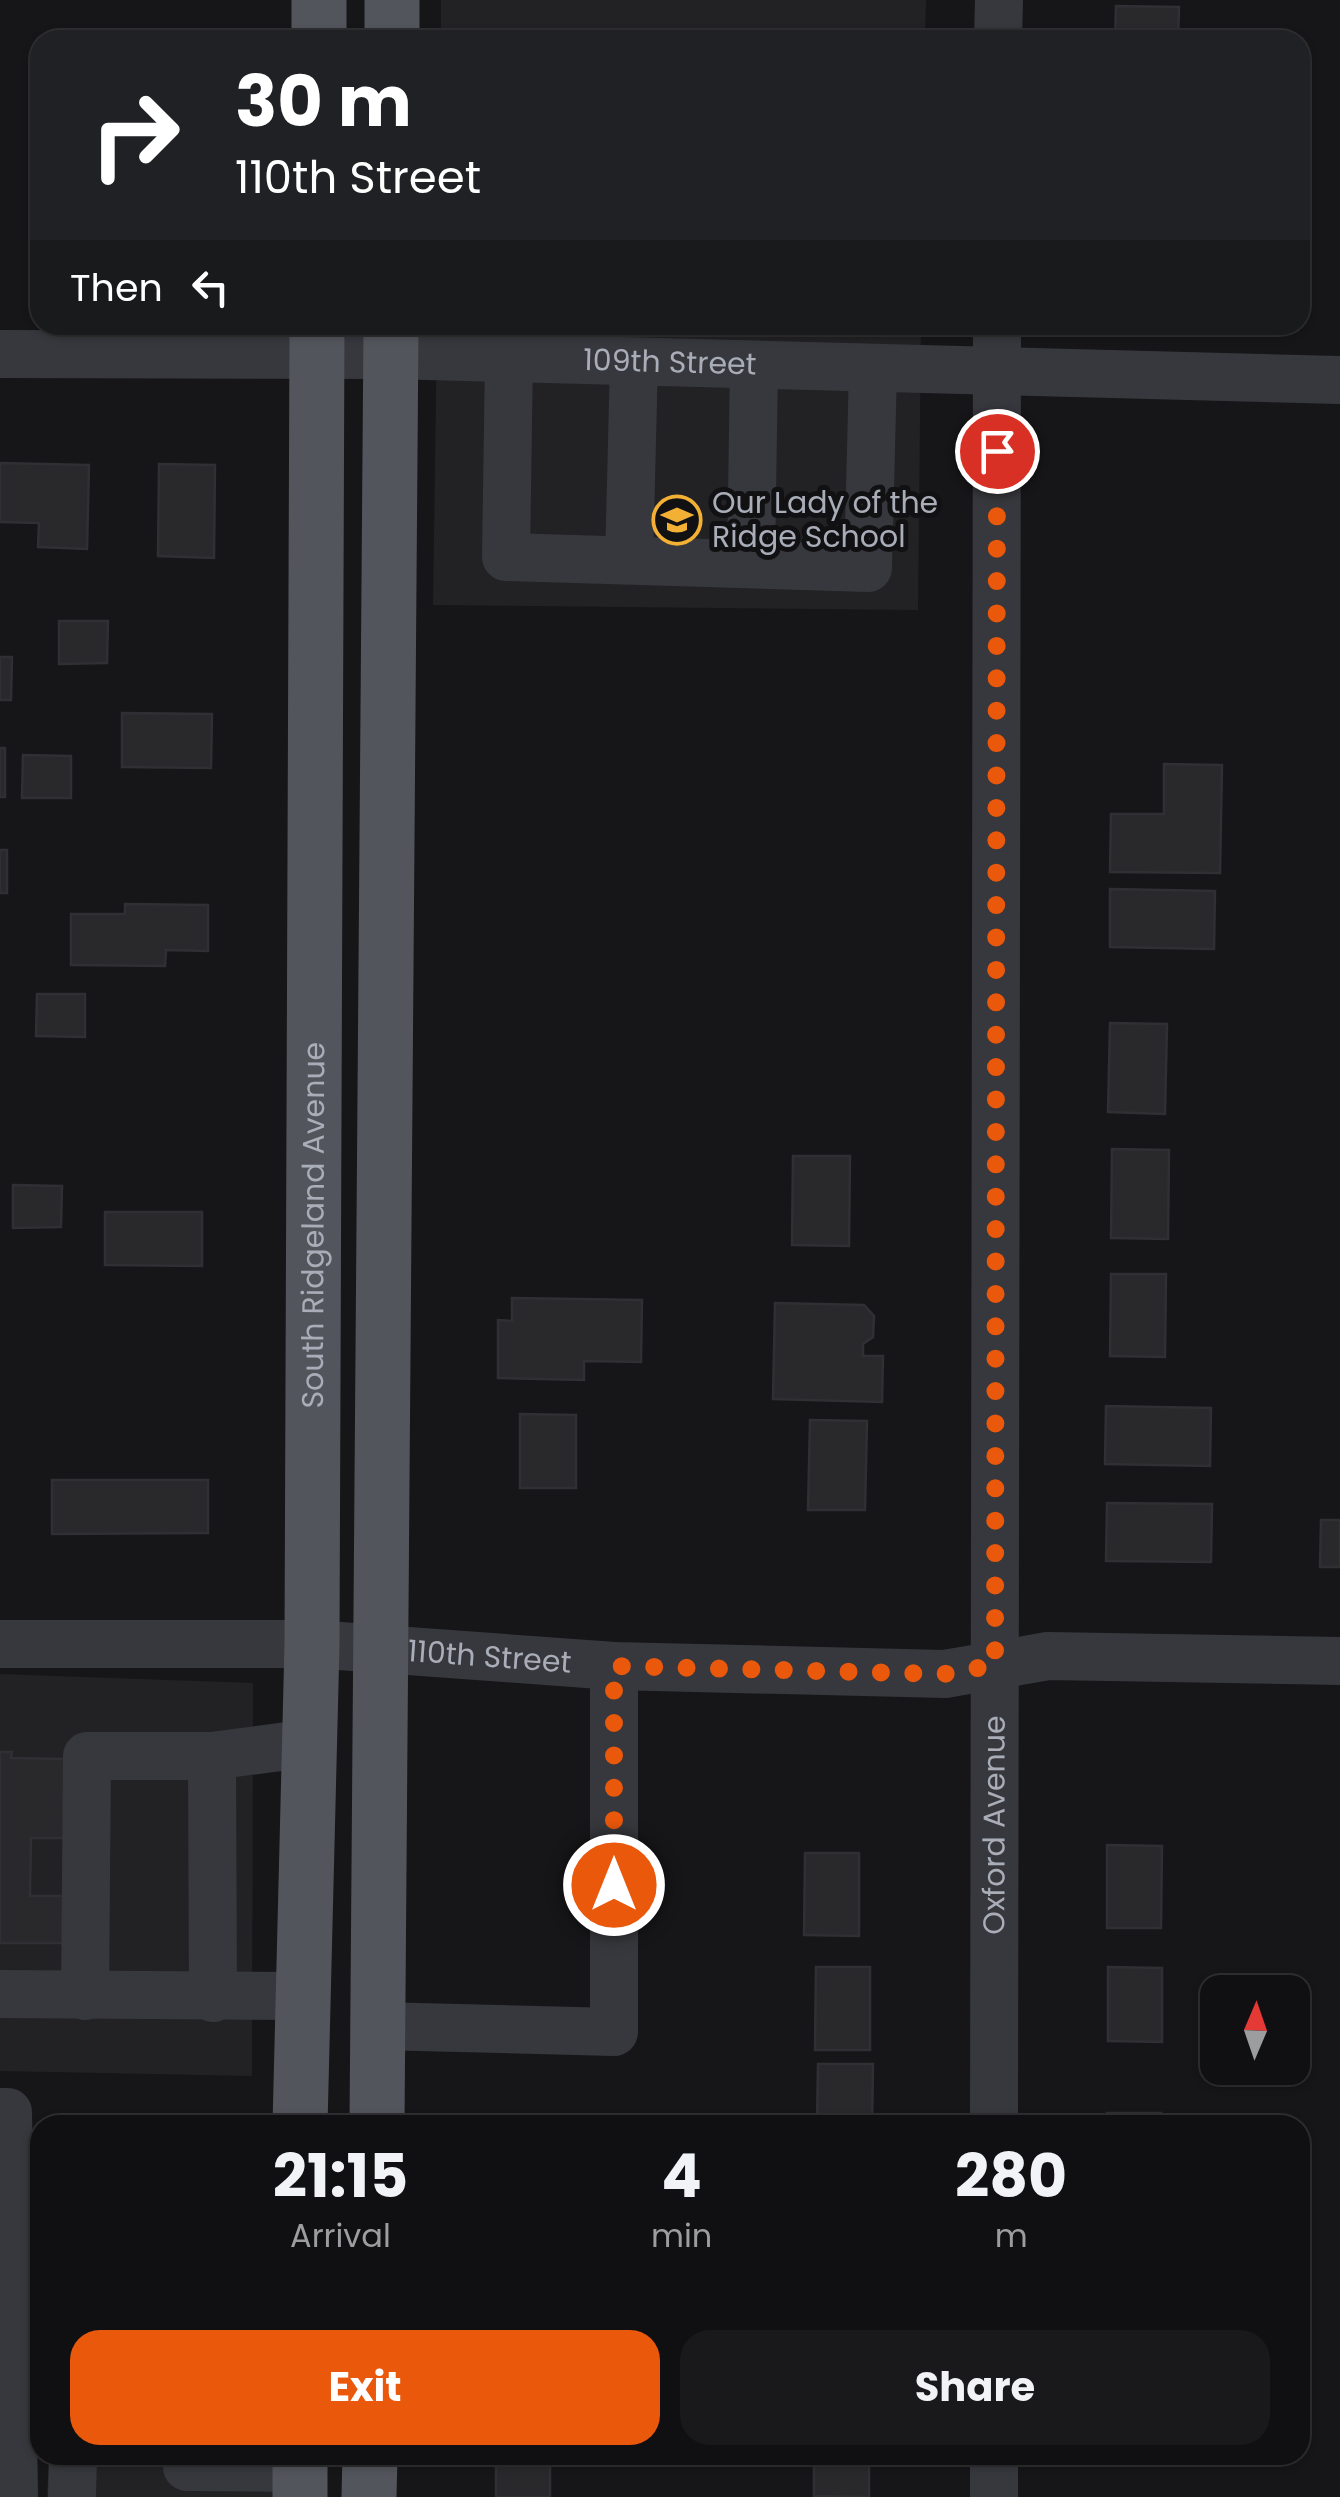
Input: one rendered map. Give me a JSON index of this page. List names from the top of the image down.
{
  "streets": {
    "main road": ["South Ridgeland Avenue"],
    "street": ["109th Street", "110th Street", "Oxford Avenue"]
  },
  "crossings": [
    ["109th Street", "South Ridgeland Avenue"],
    ["109th Street", "Oxford Avenue"],
    ["South Ridgeland Avenue", "110th Street"],
    ["110th Street", "Oxford Avenue"]
  ],
  "places": {
    "school or university": ["Our Lady of the Ridge School"]
  },
  "north": "top",
  "page": {
    "turn": ["30 m", "110th Street"],
    "then": "Then",
    "eta": [
      "21:15",
      "Arrival",
      "4",
      "min",
      "280",
      "m"
    ],
    "buttons": ["Exit", "Share"]
  }
}
